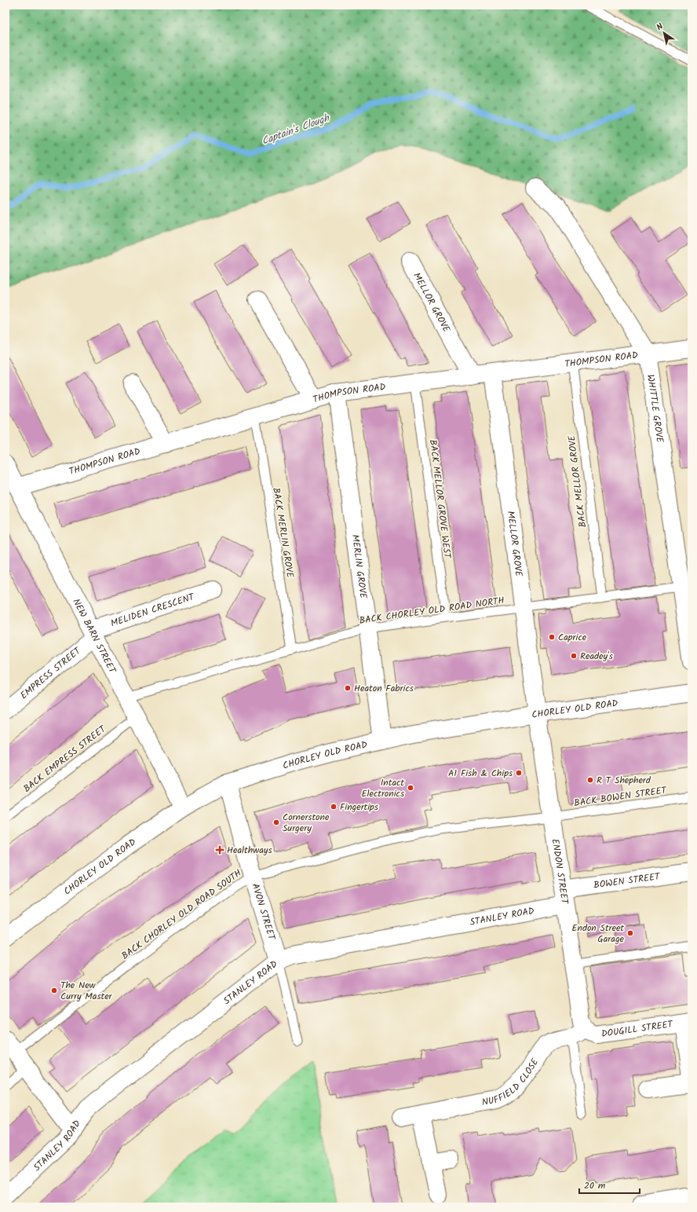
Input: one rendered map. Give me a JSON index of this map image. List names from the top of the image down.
{
  "streets": {
    "street": [
      "MELLOR GROVE",
      "THOMPSON ROAD",
      "WHITTLE GROVE",
      "MERLIN GROVE",
      "MELIDEN CRESCENT",
      "NEW BARN STREET",
      "EMPRESS STREET",
      "CHORLEY OLD ROAD",
      "ENDON STREET",
      "BOWEN STREET",
      "AVON STREET",
      "STANLEY ROAD",
      "DOUGILL STREET",
      "NUFFIELD CLOSE"
    ],
    "lane": [
      "BACK MELLOR GROVE",
      "BACK MELLOR GROVE WEST",
      "BACK MERLIN GROVE",
      "BACK CHORLEY OLD ROAD NORTH",
      "BACK EMPRESS STREET",
      "BACK BOWEN STREET",
      "BACK CHORLEY OLD ROAD SOUTH"
    ]
  },
  "crossings": [
    ["MELLOR GROVE", "THOMPSON ROAD"],
    ["MELLOR GROVE", "BACK CHORLEY OLD ROAD NORTH"],
    ["MELLOR GROVE", "CHORLEY OLD ROAD"],
    ["MELLOR GROVE", "ENDON STREET"],
    ["THOMPSON ROAD", "WHITTLE GROVE"],
    ["THOMPSON ROAD", "BACK MELLOR GROVE"],
    ["THOMPSON ROAD", "BACK MELLOR GROVE WEST"],
    ["THOMPSON ROAD", "BACK MERLIN GROVE"],
    ["THOMPSON ROAD", "MERLIN GROVE"],
    ["THOMPSON ROAD", "NEW BARN STREET"],
    ["WHITTLE GROVE", "BACK CHORLEY OLD ROAD NORTH"],
    ["BACK MELLOR GROVE", "BACK CHORLEY OLD ROAD NORTH"],
    ["BACK MELLOR GROVE WEST", "BACK CHORLEY OLD ROAD NORTH"],
    ["BACK MERLIN GROVE", "BACK CHORLEY OLD ROAD NORTH"],
    ["MERLIN GROVE", "BACK CHORLEY OLD ROAD NORTH"],
    ["MERLIN GROVE", "CHORLEY OLD ROAD"],
    ["MELIDEN CRESCENT", "NEW BARN STREET"],
    ["MELIDEN CRESCENT", "EMPRESS STREET"],
    ["BACK CHORLEY OLD ROAD NORTH", "NEW BARN STREET"],
    ["NEW BARN STREET", "EMPRESS STREET"],
    ["NEW BARN STREET", "CHORLEY OLD ROAD"],
    ["NEW BARN STREET", "BACK EMPRESS STREET"],
    ["CHORLEY OLD ROAD", "ENDON STREET"],
    ["CHORLEY OLD ROAD", "AVON STREET"],
    ["BACK BOWEN STREET", "ENDON STREET"],
    ["BACK BOWEN STREET", "BACK CHORLEY OLD ROAD SOUTH"],
    ["ENDON STREET", "BOWEN STREET"],
    ["ENDON STREET", "BACK CHORLEY OLD ROAD SOUTH"],
    ["ENDON STREET", "STANLEY ROAD"],
    ["ENDON STREET", "DOUGILL STREET"],
    ["ENDON STREET", "NUFFIELD CLOSE"],
    ["BOWEN STREET", "STANLEY ROAD"],
    ["AVON STREET", "BACK CHORLEY OLD ROAD SOUTH"],
    ["AVON STREET", "STANLEY ROAD"],
    ["DOUGILL STREET", "NUFFIELD CLOSE"]
  ],
  "water": ["Captain's Clough"],
  "places": {
    "other": [
      "Caprice",
      "Readey's",
      "Heaton Fabrics",
      "A1 Fish & Chips",
      "R T Shepherd",
      "Intact Electronics",
      "Fingertips",
      "Cornerstone Surgery",
      "Endon Street Garage",
      "The New Curry Master"
    ],
    "health": ["Healthways"]
  },
  "scale_bar": "20 m",
  "north": "top left"
}
